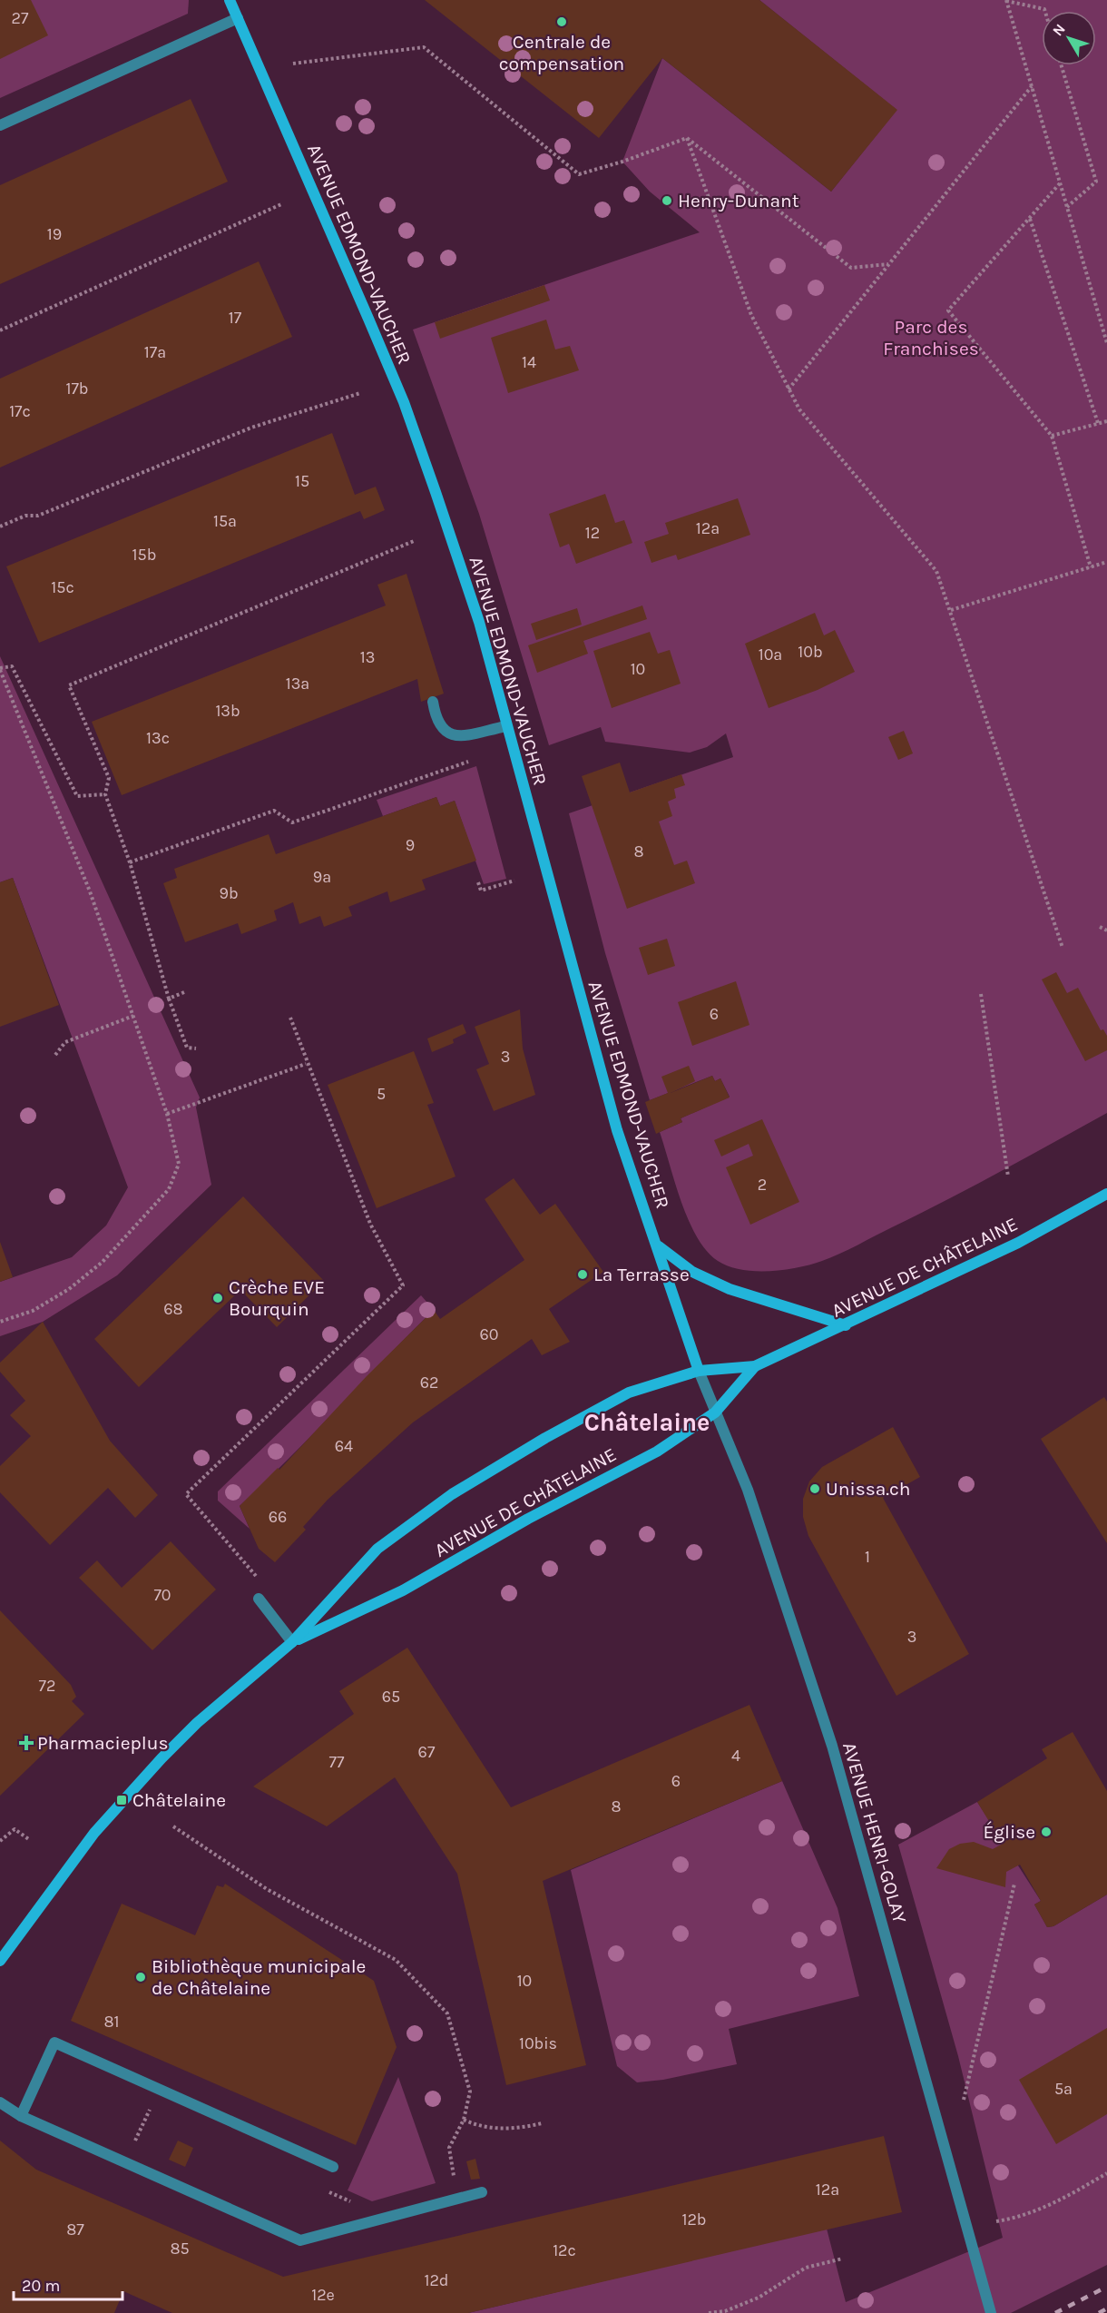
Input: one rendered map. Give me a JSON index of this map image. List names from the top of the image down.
{
  "streets": {
    "main road": ["AVENUE EDMOND-VAUCHER", "AVENUE DE CHÂTELAINE"],
    "street": ["AVENUE HENRI-GOLAY"]
  },
  "crossings": [
    ["AVENUE EDMOND-VAUCHER", "AVENUE DE CHÂTELAINE"],
    ["AVENUE EDMOND-VAUCHER", "AVENUE HENRI-GOLAY"],
    ["AVENUE DE CHÂTELAINE", "AVENUE HENRI-GOLAY"]
  ],
  "districts": ["Châtelaine"],
  "parks": ["Parc des Franchises"],
  "places": {
    "other": [
      "Centrale de compensation",
      "Henry-Dunant",
      "La Terrasse",
      "Crèche EVE Bourquin",
      "Unissa.ch",
      "Église",
      "Bibliothèque municipale de Châtelaine"
    ],
    "health": ["Pharmacieplus"],
    "transit": ["Châtelaine"]
  },
  "house_numbers": [
    "27",
    "19",
    "17",
    "17a",
    "14",
    "17b",
    "17c",
    "15",
    "15a",
    "12a",
    "12",
    "15b",
    "15c",
    "10b",
    "10a",
    "13",
    "10",
    "13a",
    "13b",
    "13c",
    "9",
    "8",
    "9a",
    "9b",
    "6",
    "3",
    "5",
    "2",
    "68",
    "60",
    "62",
    "64",
    "66",
    "1",
    "70",
    "3",
    "72",
    "65",
    "67",
    "4",
    "77",
    "6",
    "8",
    "10",
    "81",
    "10bis",
    "5a",
    "12a",
    "12b",
    "87",
    "85",
    "12c",
    "12d",
    "12e"
  ],
  "scale_bar": "20 m",
  "north": "top left"
}
